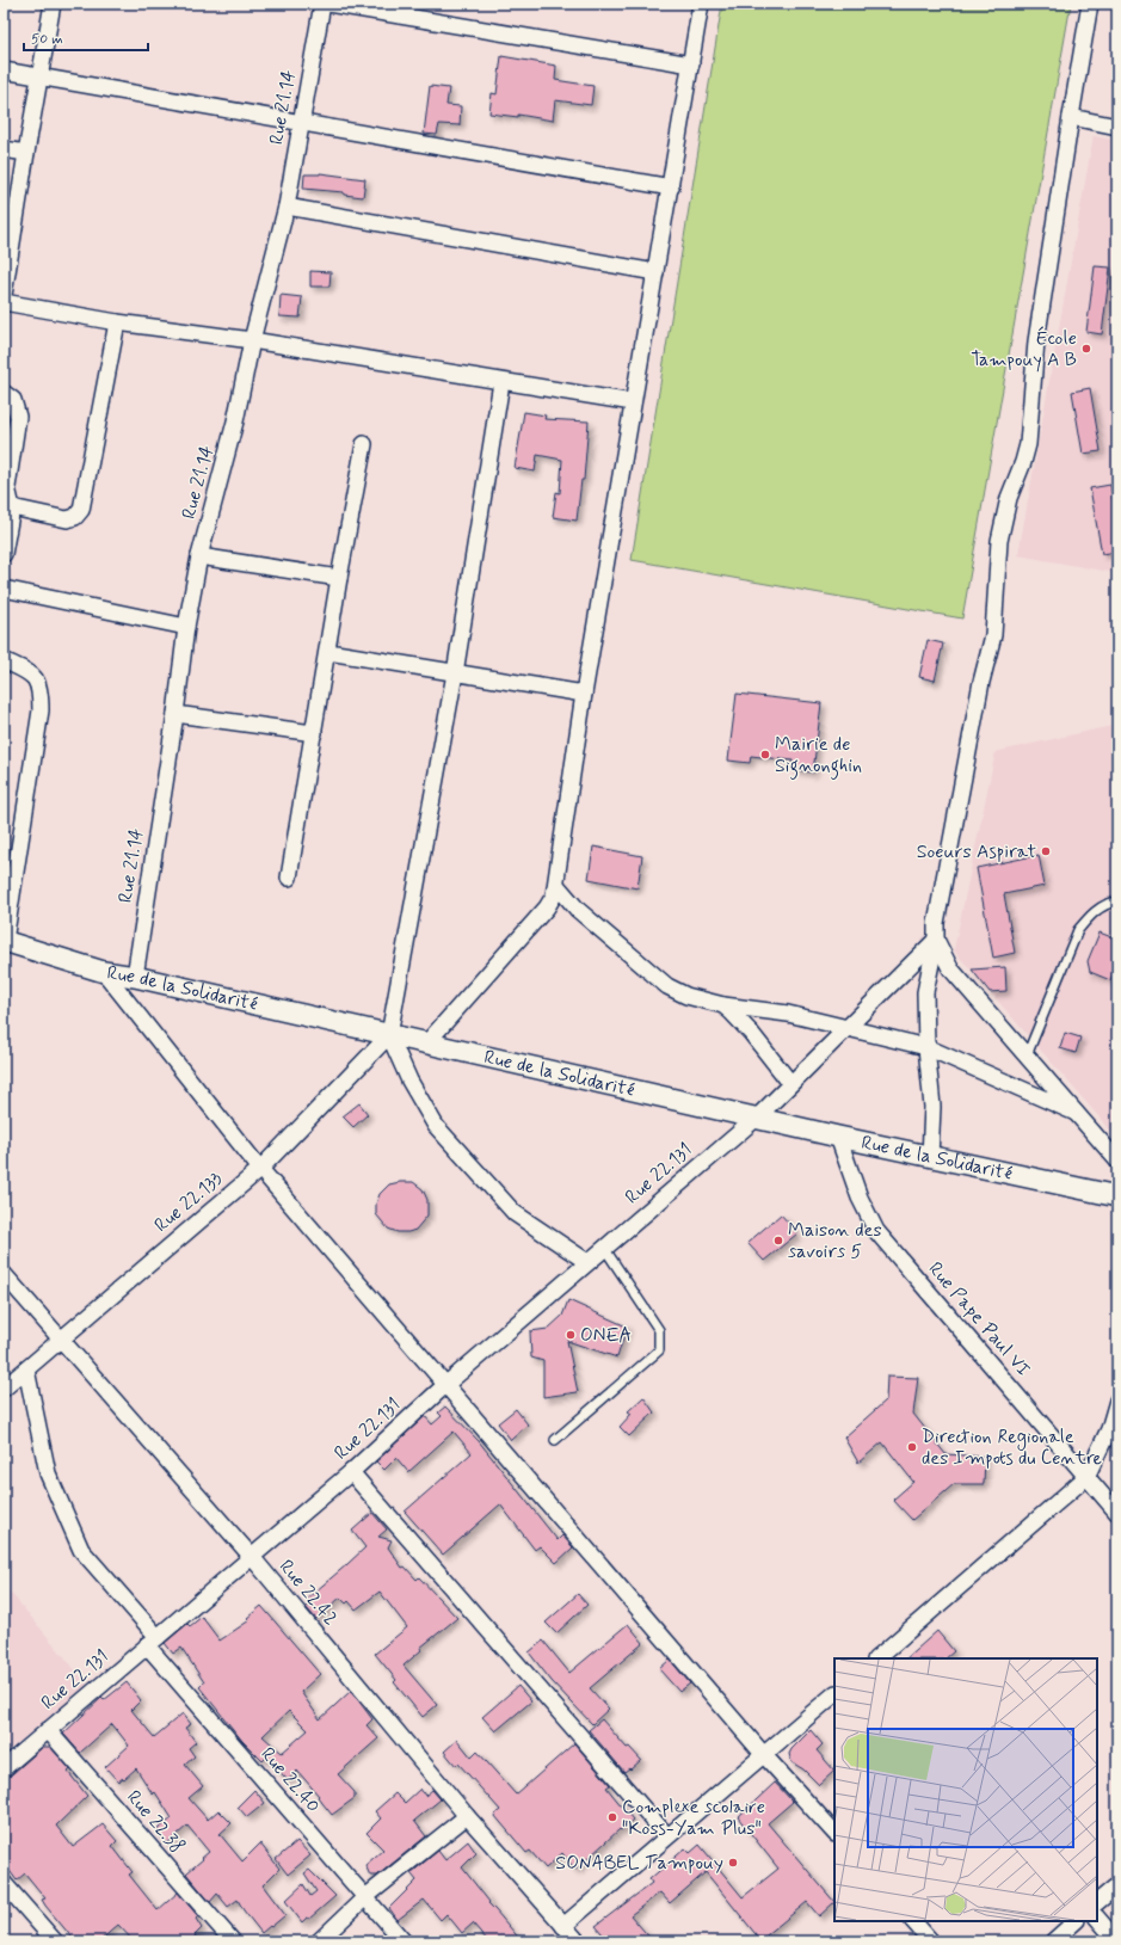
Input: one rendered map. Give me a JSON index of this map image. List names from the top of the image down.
{
  "streets": {
    "street": [
      "Rue 21.14",
      "Rue de la Solidarité",
      "Rue 22.131",
      "Rue 22.133",
      "Rue Pape Paul VI",
      "Rue 22.42",
      "Rue 22.40",
      "Rue 22.38"
    ]
  },
  "crossings": [
    ["Rue 21.14", "Rue de la Solidarité"],
    ["Rue de la Solidarité", "Rue 22.131"],
    ["Rue de la Solidarité", "Rue 22.133"],
    ["Rue de la Solidarité", "Rue Pape Paul VI"],
    ["Rue 22.131", "Rue 22.42"],
    ["Rue 22.131", "Rue 22.40"],
    ["Rue 22.131", "Rue 22.38"],
    ["Rue 22.133", "Rue 22.42"],
    ["Rue 22.133", "Rue 22.40"]
  ],
  "places": [
    "École Tampouy A B",
    "Mairie de Signonghin",
    "Soeurs Aspirat",
    "Maison des savoirs 5",
    "ONEA",
    "Direction Regionale des Impots du Centre",
    "Complexe scolaire \"Koss-Yam Plus\"",
    "SONABEL Tampouy"
  ],
  "scale_bar": "50 m"
}
